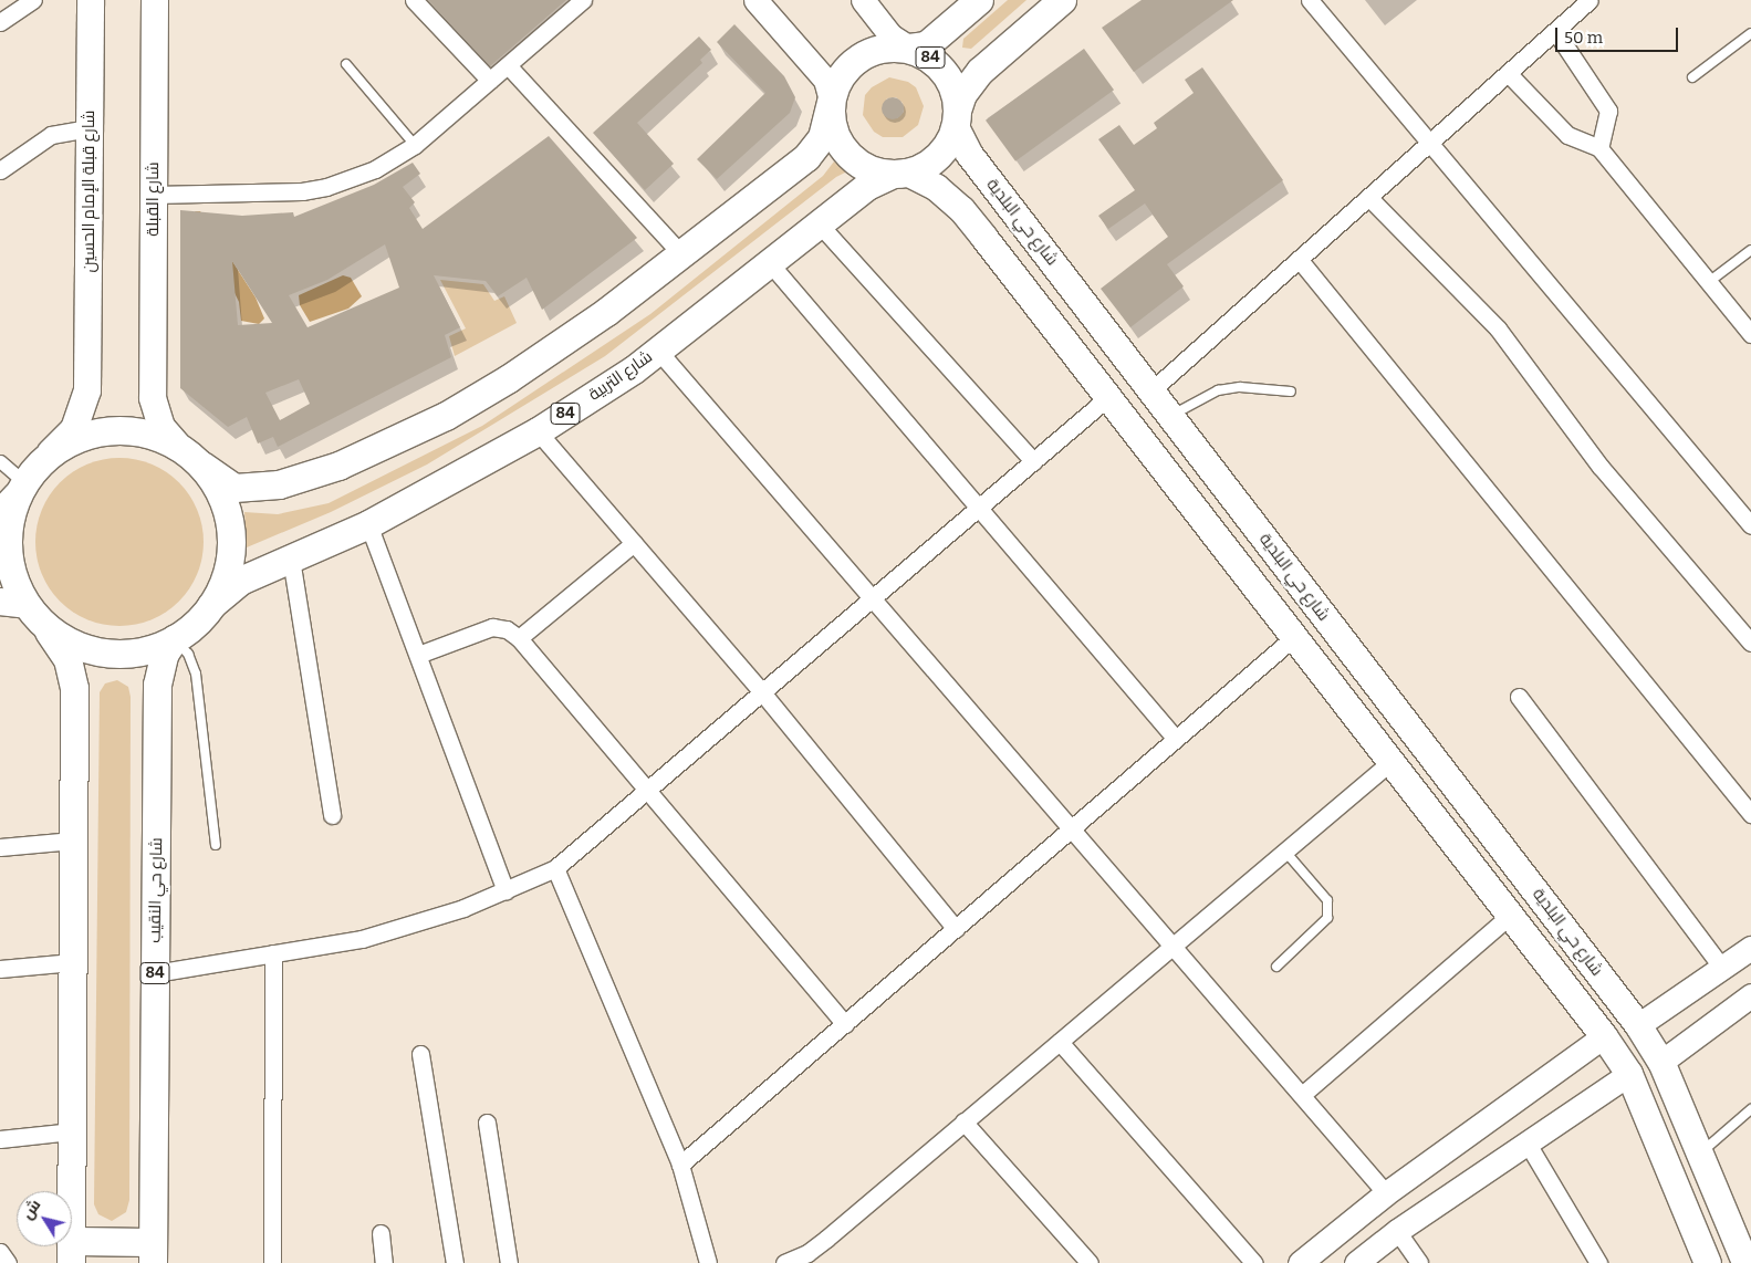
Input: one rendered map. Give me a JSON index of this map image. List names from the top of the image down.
{
  "streets": {
    "highway": ["84", "شارع التربية", "شارع حي النقيب"],
    "main road": ["شارع قبلة الإمام الحسين", "شارع القبلة", "شارع حي البلدية"]
  },
  "crossings": [
    ["84", "شارع قبلة الإمام الحسين"],
    ["84", "شارع القبلة"],
    ["84", "شارع حي البلدية"],
    ["84", "شارع التربية"],
    ["84", "شارع حي النقيب"],
    ["شارع حي البلدية", "شارع التربية"]
  ],
  "scale_bar": "50 m",
  "north": "top left"
}
